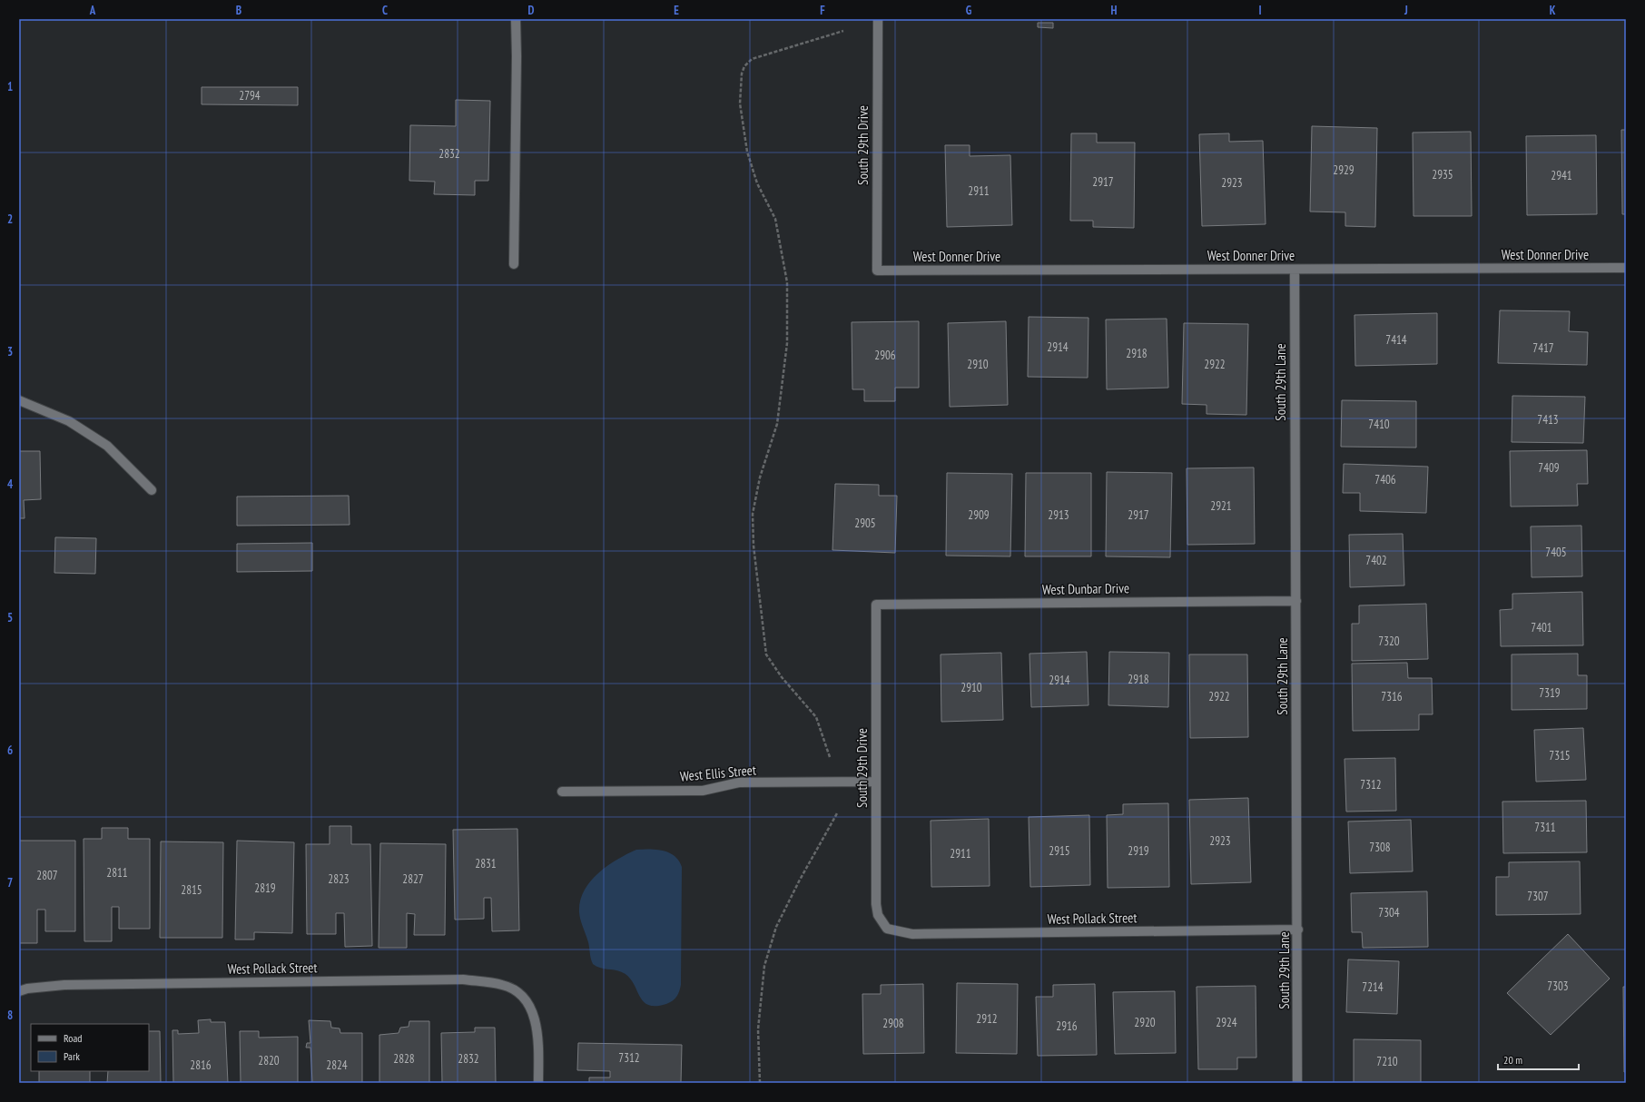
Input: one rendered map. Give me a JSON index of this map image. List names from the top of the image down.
{
  "streets": {
    "street": [
      "South 29th Drive",
      "West Donner Drive",
      "South 29th Lane",
      "West Dunbar Drive",
      "West Ellis Street",
      "West Pollack Street"
    ]
  },
  "crossings": [
    ["South 29th Drive", "West Donner Drive"],
    ["South 29th Drive", "West Dunbar Drive"],
    ["South 29th Drive", "West Ellis Street"],
    ["South 29th Drive", "West Pollack Street"],
    ["West Donner Drive", "South 29th Lane"],
    ["South 29th Lane", "West Dunbar Drive"],
    ["South 29th Lane", "West Pollack Street"]
  ],
  "house_numbers": [
    "2794",
    "2832",
    "2929",
    "2935",
    "2941",
    "2917",
    "2923",
    "2911",
    "7414",
    "2914",
    "7417",
    "2918",
    "2906",
    "2910",
    "2922",
    "7413",
    "7410",
    "7409",
    "7406",
    "2921",
    "2909",
    "2913",
    "2917",
    "2905",
    "7405",
    "7402",
    "7401",
    "7320",
    "2918",
    "2914",
    "2910",
    "7319",
    "2922",
    "7316",
    "7315",
    "7312",
    "7311",
    "2923",
    "7308",
    "2915",
    "2919",
    "2911",
    "2831",
    "2811",
    "2807",
    "2823",
    "2827",
    "2819",
    "2815",
    "7307",
    "7304",
    "7303",
    "7214",
    "2912",
    "2920",
    "2924",
    "2908",
    "2916",
    "7312",
    "2828",
    "2832",
    "2820",
    "7210",
    "2816",
    "2824"
  ],
  "legend": ["Road", "Park"],
  "scale_bar": "20 m",
  "grid": {
    "columns": [
      "A",
      "B",
      "C",
      "D",
      "E",
      "F",
      "G",
      "H",
      "I",
      "J",
      "K"
    ],
    "rows": [
      "1",
      "2",
      "3",
      "4",
      "5",
      "6",
      "7",
      "8"
    ]
  }
}
